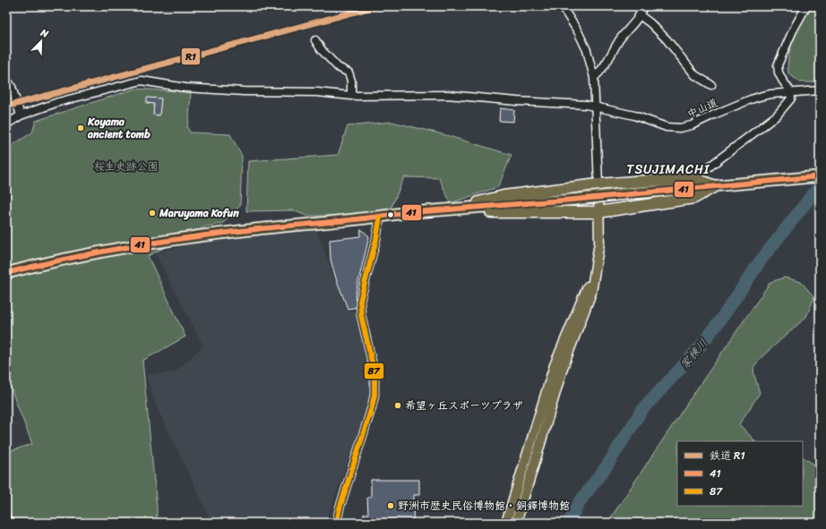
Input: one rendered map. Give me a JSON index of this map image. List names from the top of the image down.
{
  "streets": {
    "street": ["中山道"]
  },
  "districts": ["TSUJIMACHI"],
  "water": ["家棟川"],
  "parks": ["桜生史跡公園"],
  "places": [
    "Koyama ancient tomb",
    "Maruyama Kofun",
    "希望ヶ丘スポーツプラザ",
    "野洲市歴史民俗博物館・銅鐸博物館"
  ],
  "lines": ["rail line R1", "transit line 41", "transit line 87"],
  "legend": ["鉄道 R1", "41", "87"],
  "north": "top right"
}
